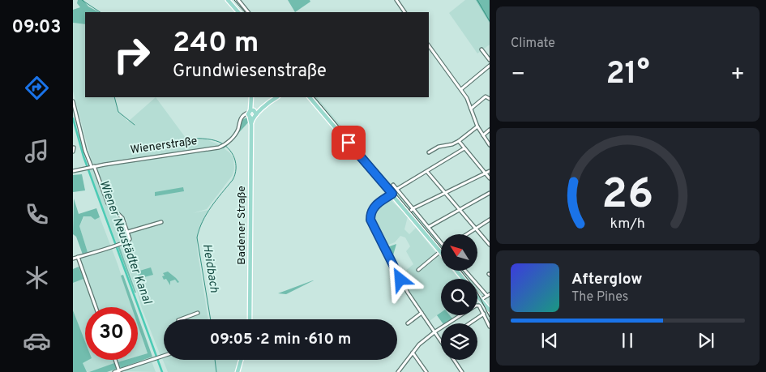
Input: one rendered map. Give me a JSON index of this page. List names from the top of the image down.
{
  "streets": {
    "main road": ["Badener Straße"],
    "street": ["Wienerstraße"]
  },
  "crossings": [
    ["Wienerstraße", "Badener Straße"]
  ],
  "water": ["Wiener Neustädter Kanal", "Heidbach"],
  "north": "top left",
  "page": {
    "tabs": "09:03",
    "tile": "Climate",
    "turn": ["240 m", "Grundwiesenstraße"],
    "heat": ["−", "21°", "+"],
    "song": ["Afterglow", "The Pines"],
    "limit": "30",
    "trip": "09:05 · 2 min · 610 m",
    "gauge": ["26", "km/h"]
  }
}
